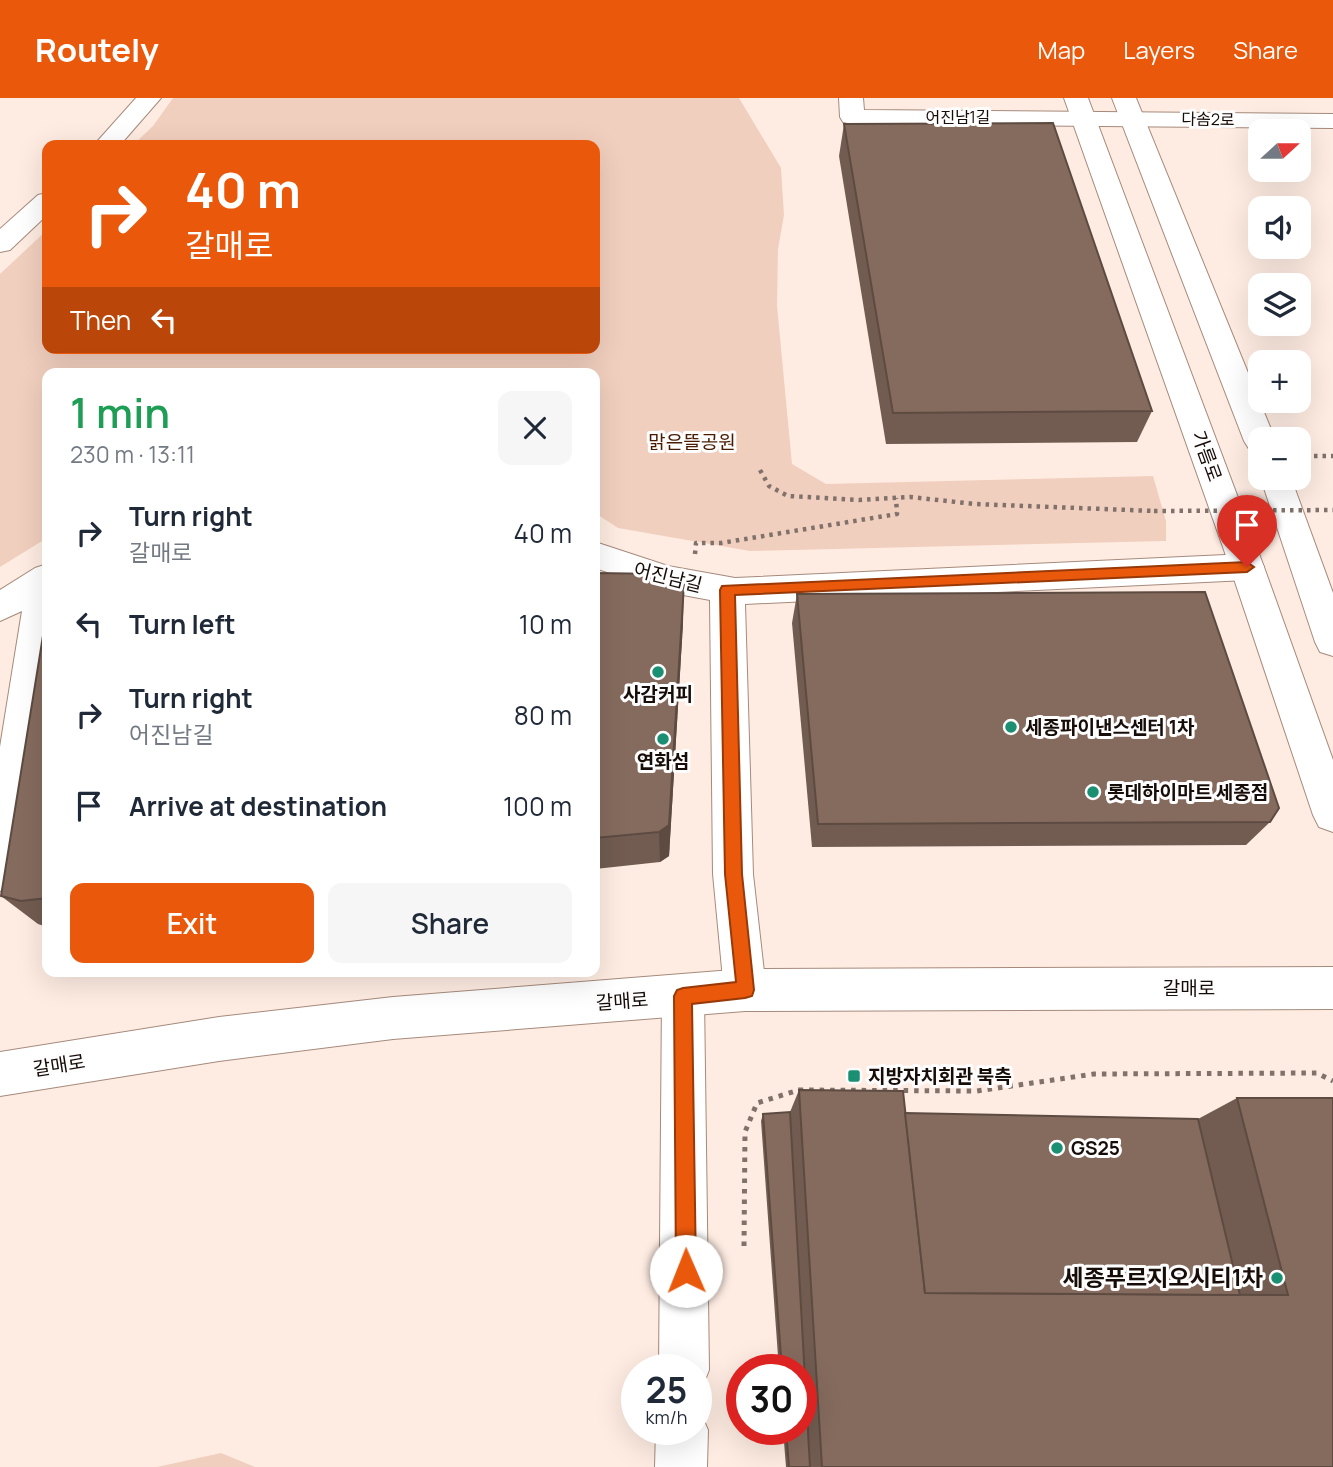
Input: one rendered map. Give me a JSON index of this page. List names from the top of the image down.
{
  "streets": {
    "street": [
      "어진남1길",
      "다솜2로",
      "가름로",
      "어진남길",
      "갈매로"
    ]
  },
  "crossings": [
    ["어진남1길", "다솜2로"],
    ["어진남1길", "가름로"],
    ["다솜2로", "가름로"],
    ["가름로", "어진남길"]
  ],
  "parks": ["맑은뜰공원"],
  "places": {
    "other": [
      "사감커피",
      "세종파이낸스센터 1차",
      "연화섬",
      "롯데하이마트 세종점",
      "GS25",
      "세종푸르지오시티1차"
    ],
    "transit": ["지방자치회관 북측"]
  },
  "north": "right",
  "page": {
    "header": "Routely",
    "nav": ["Map", "Layers", "Share"],
    "map_buttons": ["+", "−"],
    "turn": ["40 m", "갈매로"],
    "then": "Then",
    "heading": ["1 min", "230 m · 13:11"],
    "list": [
      {
        "name": "Turn right",
        "note": "갈매로",
        "value": "40 m"
      },
      {
        "name": "Turn left",
        "value": "10 m"
      },
      {
        "name": "Turn right",
        "note": "어진남길",
        "value": "80 m"
      },
      {
        "name": "Arrive at destination",
        "value": "100 m"
      }
    ],
    "buttons": ["Exit", "Share"],
    "speed": "25 km/h",
    "limit": "30"
  }
}
